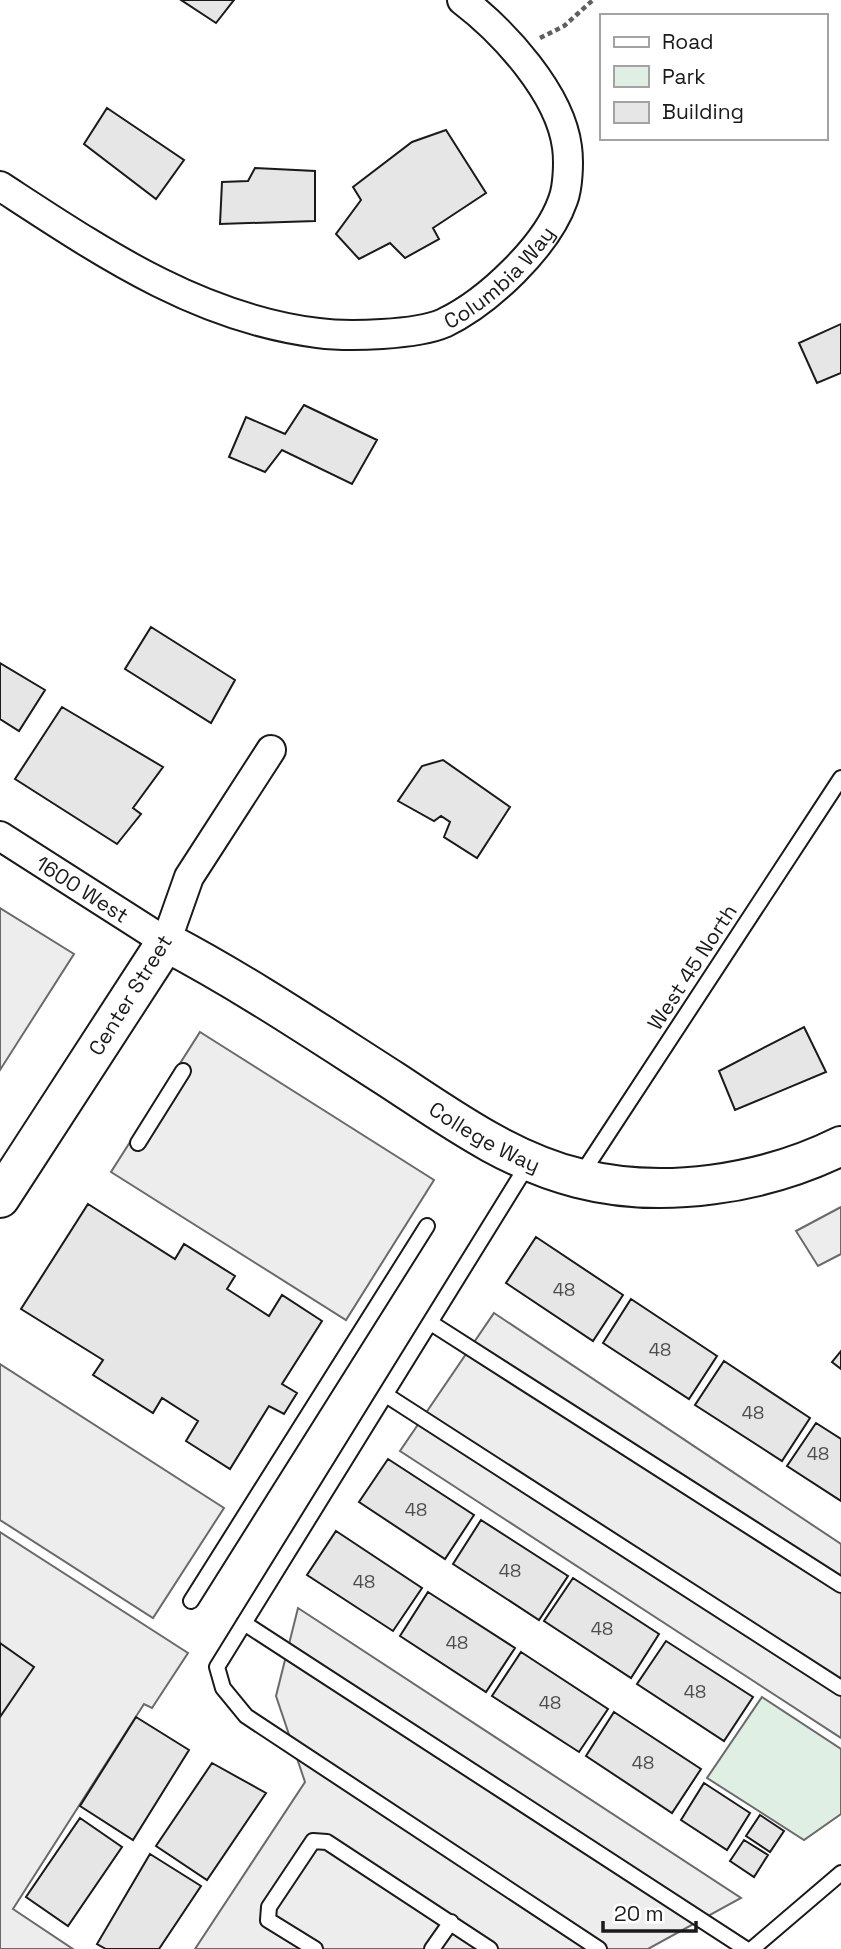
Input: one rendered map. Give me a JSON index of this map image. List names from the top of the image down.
{
  "streets": {
    "main road": ["Center Street", "College Way"],
    "street": ["Columbia Way", "1600 West"],
    "lane": ["West 45 North"]
  },
  "crossings": [
    ["1600 West", "Center Street"],
    ["1600 West", "College Way"],
    ["West 45 North", "College Way"],
    ["Center Street", "College Way"]
  ],
  "house_numbers": [
    "48",
    "48",
    "48",
    "48",
    "48",
    "48",
    "48",
    "48",
    "48",
    "48",
    "48",
    "48"
  ],
  "legend": ["Road", "Park", "Building"],
  "scale_bar": "20 m"
}
